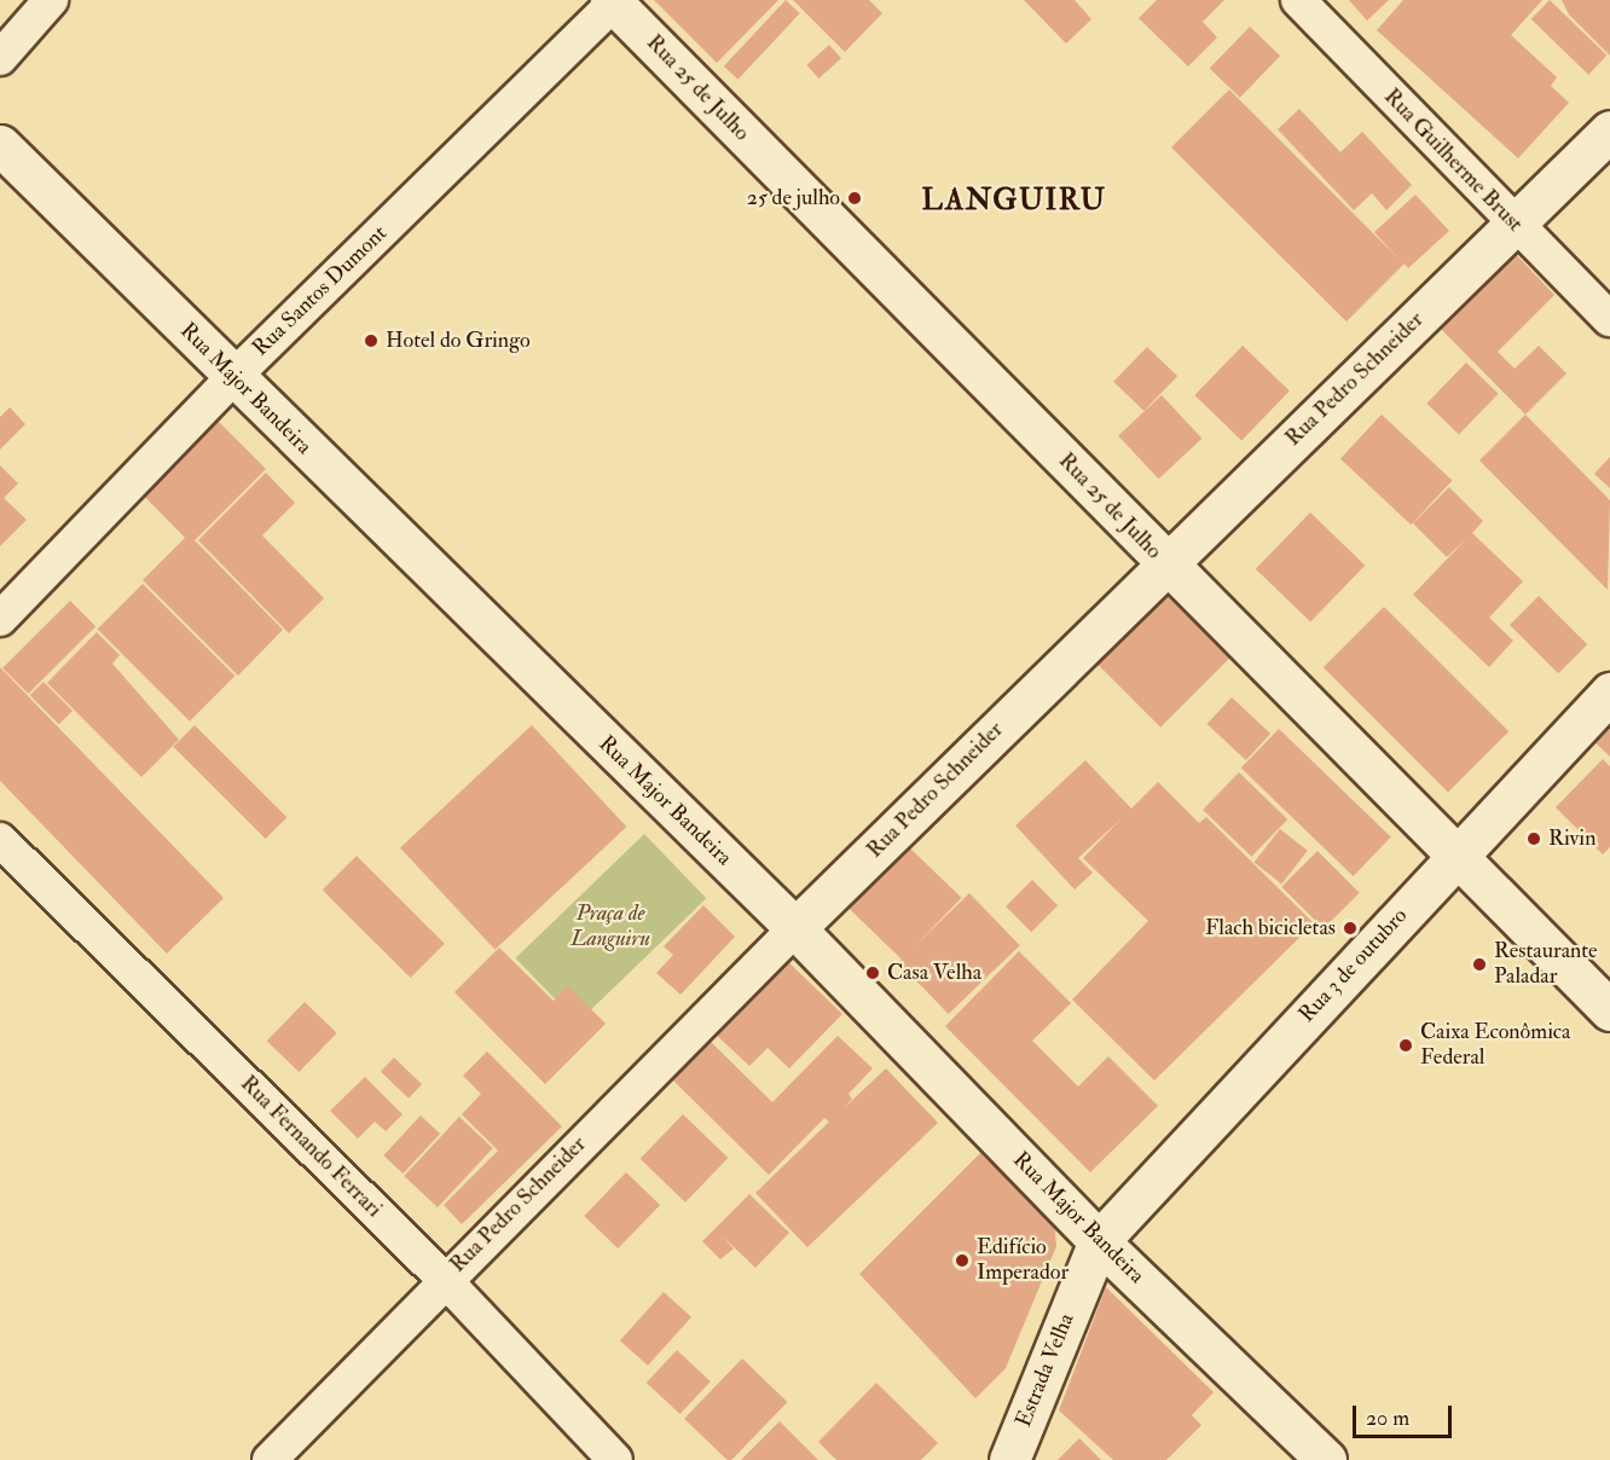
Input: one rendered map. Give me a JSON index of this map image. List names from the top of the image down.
{
  "streets": {
    "main road": [
      "Rua 25 de Julho",
      "Rua Pedro Schneider",
      "Rua Major Bandeira",
      "Rua 3 de outubro",
      "Estrada Velha"
    ],
    "street": ["Rua Guilherme Brust", "Rua Santos Dumont", "Rua Fernando Ferrari"]
  },
  "crossings": [
    ["Rua 25 de Julho", "Rua Santos Dumont"],
    ["Rua 25 de Julho", "Rua Pedro Schneider"],
    ["Rua 25 de Julho", "Rua 3 de outubro"],
    ["Rua Guilherme Brust", "Rua Pedro Schneider"],
    ["Rua Santos Dumont", "Rua Major Bandeira"],
    ["Rua Pedro Schneider", "Rua Major Bandeira"],
    ["Rua Pedro Schneider", "Rua Fernando Ferrari"],
    ["Rua Major Bandeira", "Rua 3 de outubro"],
    ["Rua Major Bandeira", "Estrada Velha"],
    ["Rua 3 de outubro", "Estrada Velha"]
  ],
  "districts": ["LANGUIRU"],
  "parks": ["Praça de Languiru"],
  "places": [
    "25 de julho",
    "Hotel do Gringo",
    "Rivin",
    "Flach bicicletas",
    "Restaurante Paladar",
    "Casa Velha",
    "Caixa Econômica Federal",
    "Edifício Imperador"
  ],
  "scale_bar": "20 m"
}
